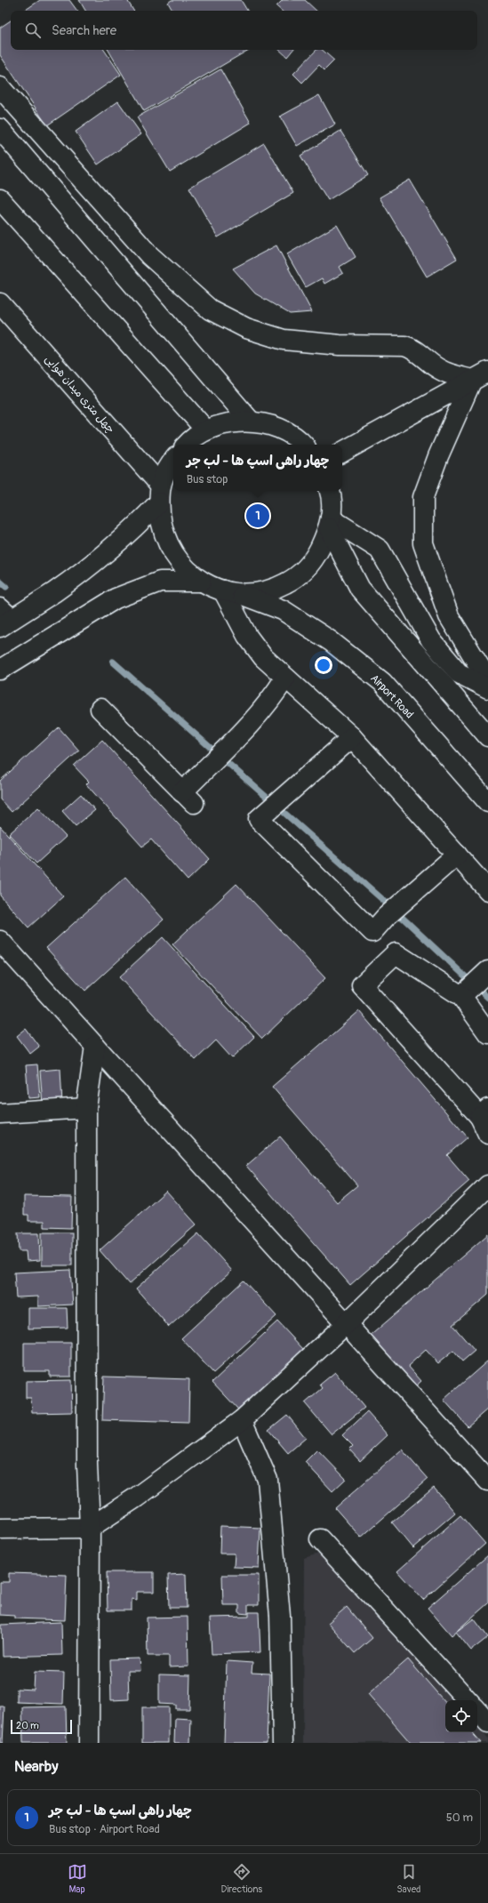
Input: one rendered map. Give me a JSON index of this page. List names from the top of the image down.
{
  "streets": {
    "street": ["چهل متری میدان هوایی", "Airport Road"]
  },
  "scale_bar": "20 m",
  "page": {
    "search": "Search here",
    "popup": ["چهار راهی اسپ ها - لب جر", "Bus stop"],
    "pins": "1",
    "scale": "20 m",
    "heading": "Nearby",
    "list": [
      {
        "mark": "1",
        "name": "چهار راهی اسپ ها - لب جر",
        "note": "Bus stop · Airport Road",
        "value": "50 m"
      }
    ],
    "nav": ["Map", "Directions", "Saved"]
  }
}
